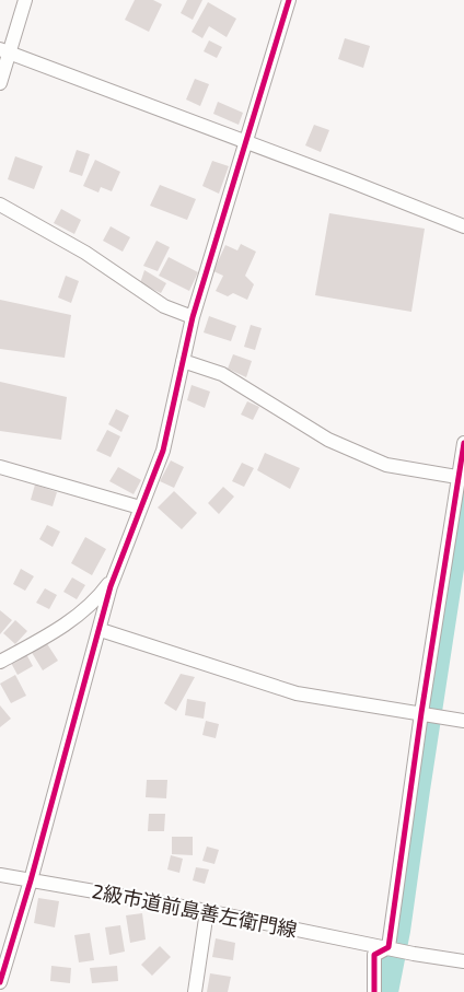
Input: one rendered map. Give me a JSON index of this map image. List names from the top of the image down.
{
  "streets": {
    "street": ["2級市道前島善左衛門線"]
  }
}
